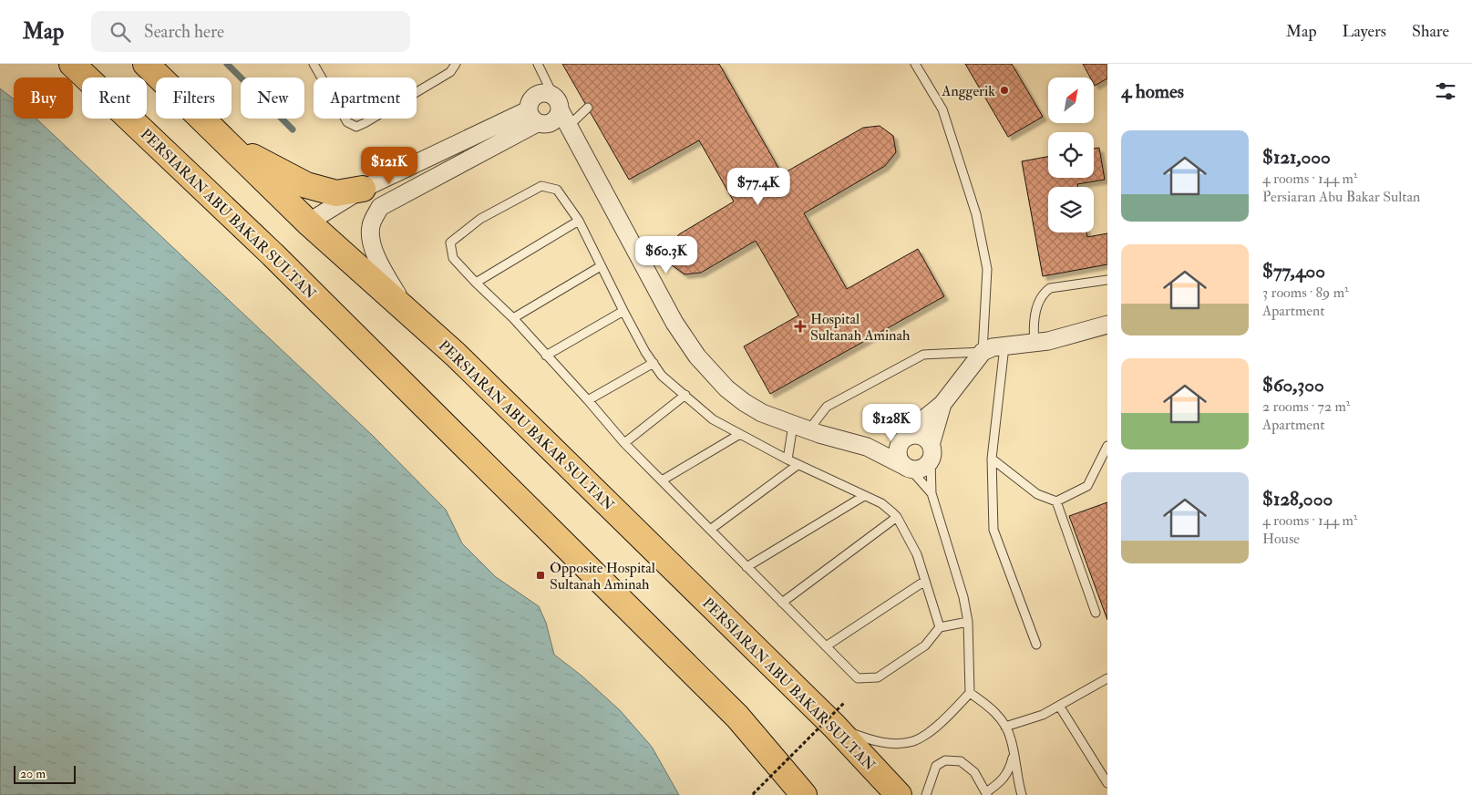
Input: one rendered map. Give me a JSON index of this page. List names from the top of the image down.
{
  "streets": {
    "main road": ["PERSIARAN ABU BAKAR SULTAN"]
  },
  "places": {
    "other": ["Anggerik"],
    "health": ["Hospital Sultanah Aminah"],
    "transit": ["Opposite Hospital Sultanah Aminah"]
  },
  "scale_bar": "20 m",
  "north": "top right",
  "page": {
    "header": "Map",
    "search": "Search here",
    "nav": ["Map", "Layers", "Share"],
    "heading": "4 homes",
    "chip": [
      "Buy",
      "Rent",
      "Filters",
      "New",
      "Apartment"
    ],
    "list": [
      {
        "name": "$121,000",
        "note": "4 rooms · 144 m² · Persiaran Abu Bakar Sultan"
      },
      {
        "name": "$77,400",
        "note": "3 rooms · 89 m² · Apartment"
      },
      {
        "name": "$60,300",
        "note": "2 rooms · 72 m² · Apartment"
      },
      {
        "name": "$128,000",
        "note": "4 rooms · 144 m² · House"
      }
    ],
    "price": [
      "$121K",
      "$77.4K",
      "$60.3K",
      "$128K"
    ],
    "scale": "20 m"
  }
}
